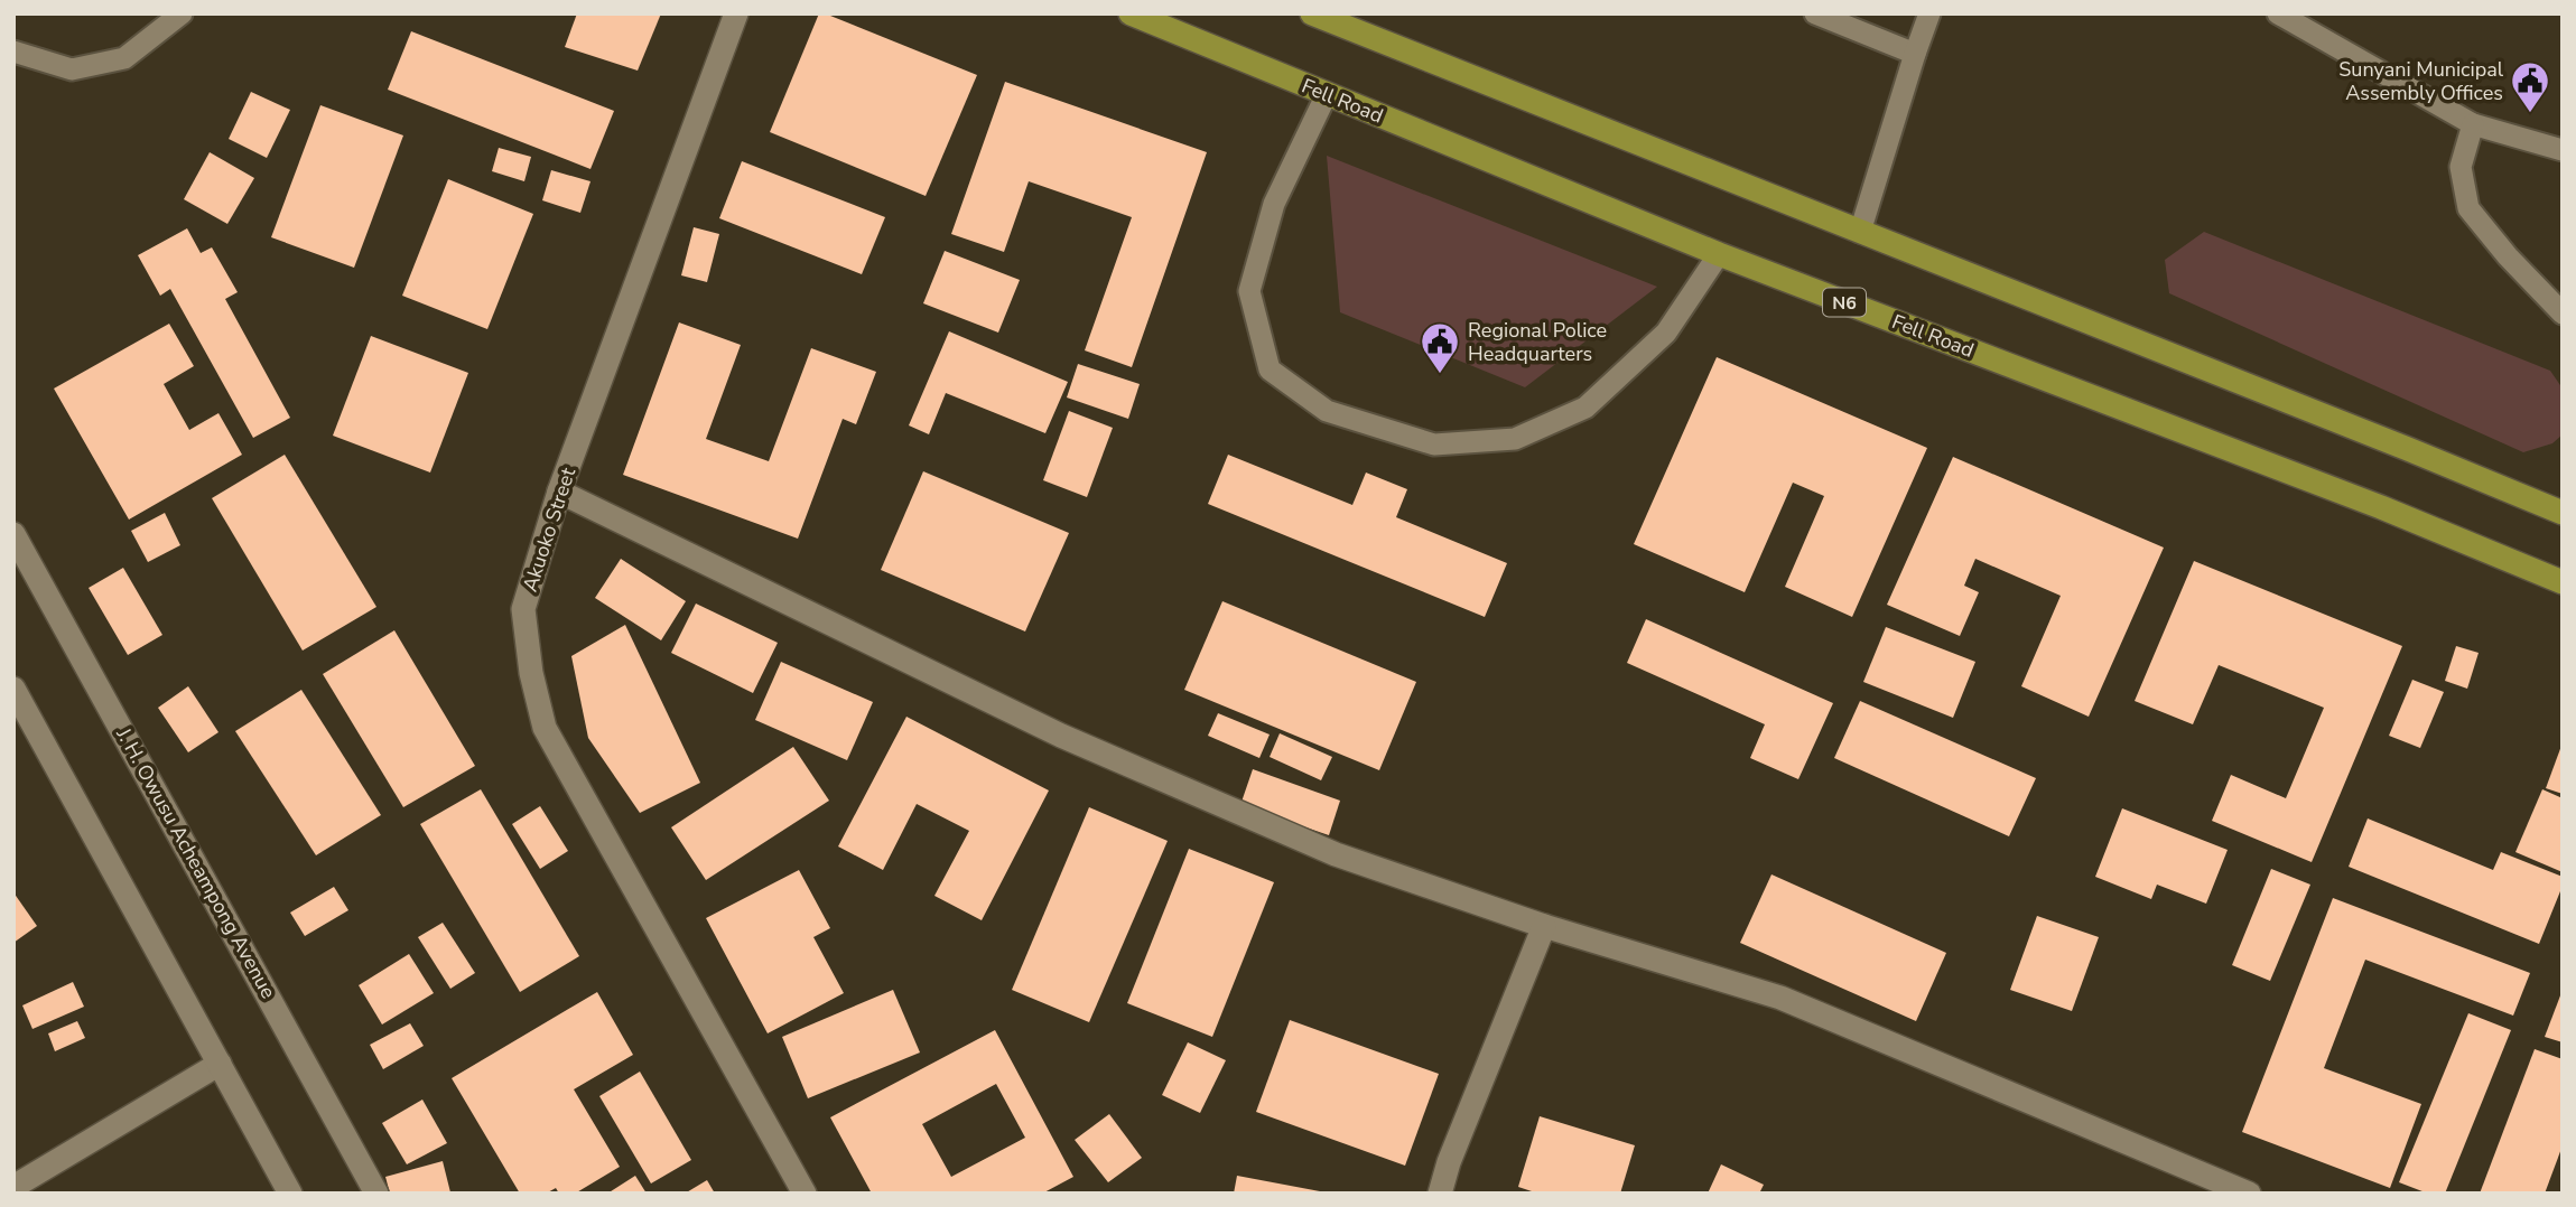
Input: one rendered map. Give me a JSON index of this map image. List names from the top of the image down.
{
  "streets": {
    "main road": ["Fell Road", "N6"],
    "street": ["Akuoko Street", "J. H. Owusu Acheampong Avenue"]
  },
  "places": {
    "public building": ["Sunyani Municipal Assembly Offices", "Regional Police Headquarters"]
  }
}
